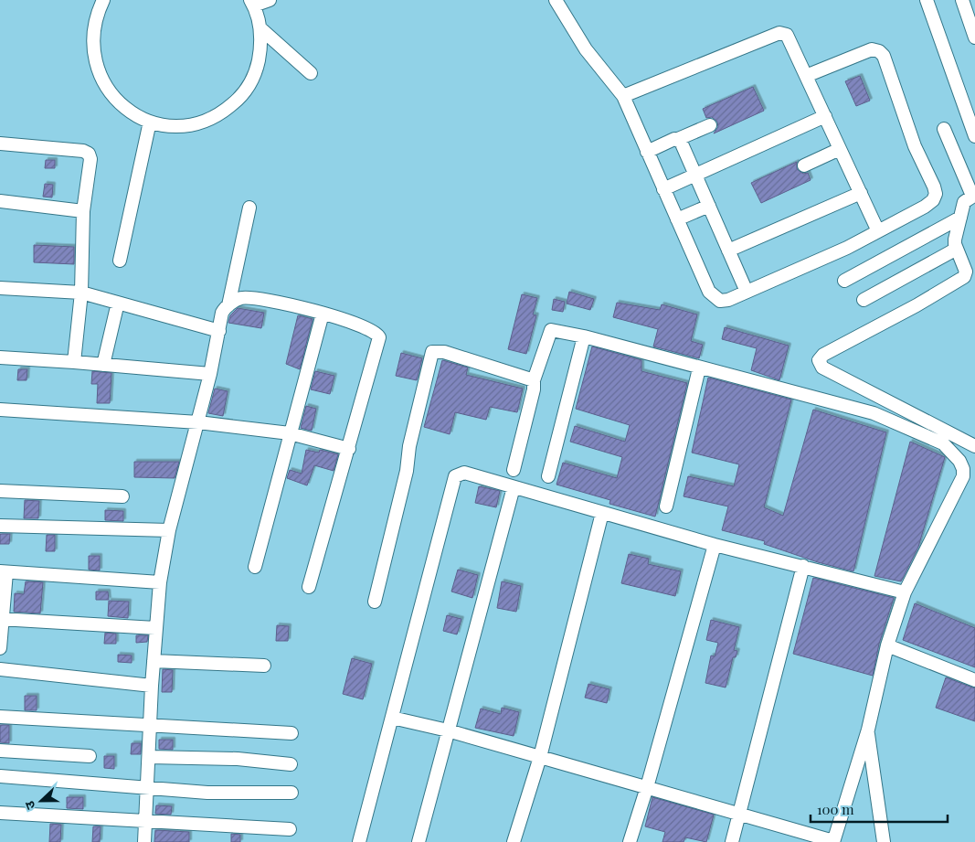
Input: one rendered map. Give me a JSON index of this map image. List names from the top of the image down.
{
  "scale_bar": "100 m",
  "north": "left"
}
